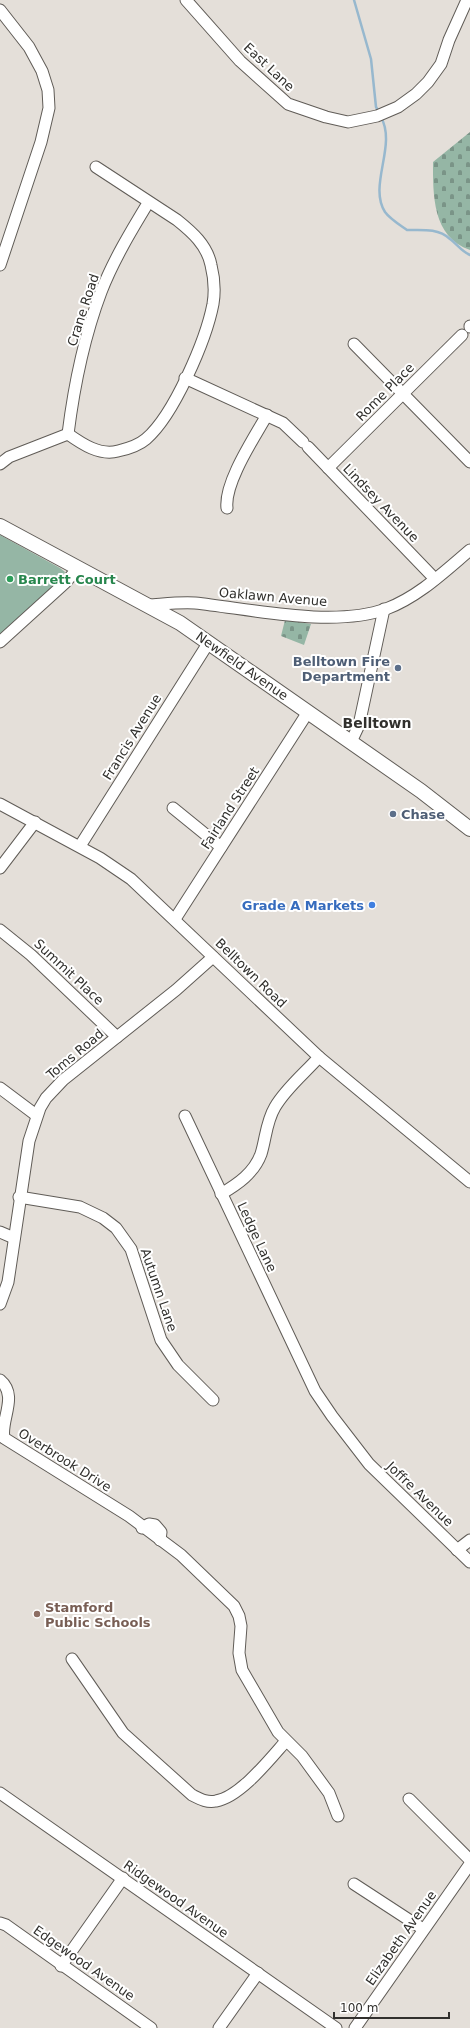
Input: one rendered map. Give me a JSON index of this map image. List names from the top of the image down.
{
  "streets": {
    "main road": ["Newfield Avenue"],
    "street": [
      "East Lane",
      "Crane Road",
      "Rome Place",
      "Lindsey Avenue",
      "Oaklawn Avenue",
      "Francis Avenue",
      "Fairland Street",
      "Summit Place",
      "Belltown Road",
      "Toms Road",
      "Ledge Lane",
      "Autumn Lane",
      "Overbrook Drive",
      "Joffre Avenue",
      "Ridgewood Avenue",
      "Elizabeth Avenue",
      "Edgewood Avenue"
    ]
  },
  "crossings": [
    ["Rome Place", "Lindsey Avenue"],
    ["Lindsey Avenue", "Oaklawn Avenue"],
    ["Oaklawn Avenue", "Newfield Avenue"],
    ["Newfield Avenue", "Francis Avenue"],
    ["Newfield Avenue", "Fairland Street"],
    ["Francis Avenue", "Belltown Road"],
    ["Fairland Street", "Belltown Road"],
    ["Summit Place", "Toms Road"],
    ["Belltown Road", "Toms Road"],
    ["Belltown Road", "Ledge Lane"],
    ["Toms Road", "Autumn Lane"],
    ["Ledge Lane", "Joffre Avenue"]
  ],
  "districts": ["Belltown"],
  "places": [
    "Barrett Court",
    "Belltown Fire Department",
    "Chase",
    "Grade A Markets",
    "Stamford Public Schools"
  ],
  "scale_bar": "100 m"
}
